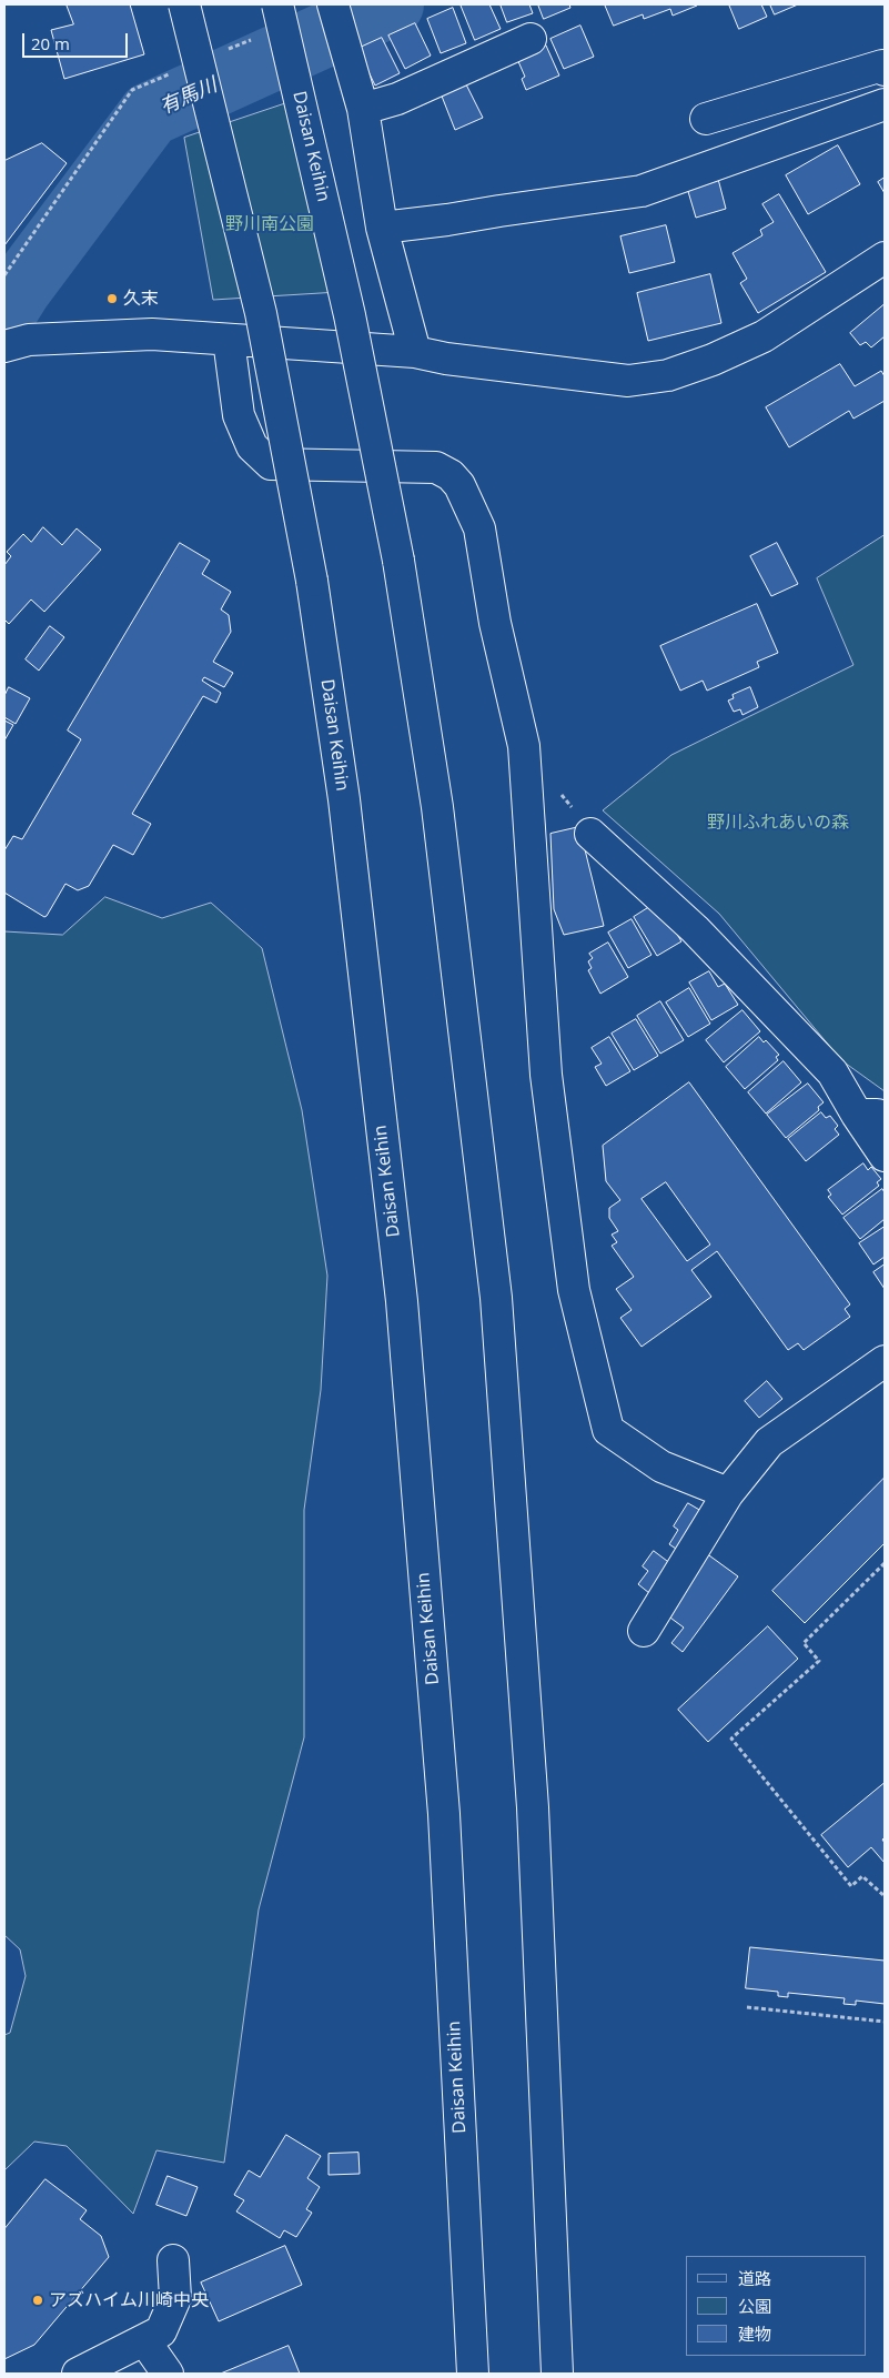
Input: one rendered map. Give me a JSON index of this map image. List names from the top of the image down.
{
  "streets": {
    "main road": ["Daisan Keihin"]
  },
  "water": ["有馬川"],
  "parks": ["野川南公園", "野川ふれあいの森"],
  "places": ["久末", "アズハイム川崎中央"],
  "legend": ["道路", "公園", "建物"],
  "scale_bar": "20 m"
}
